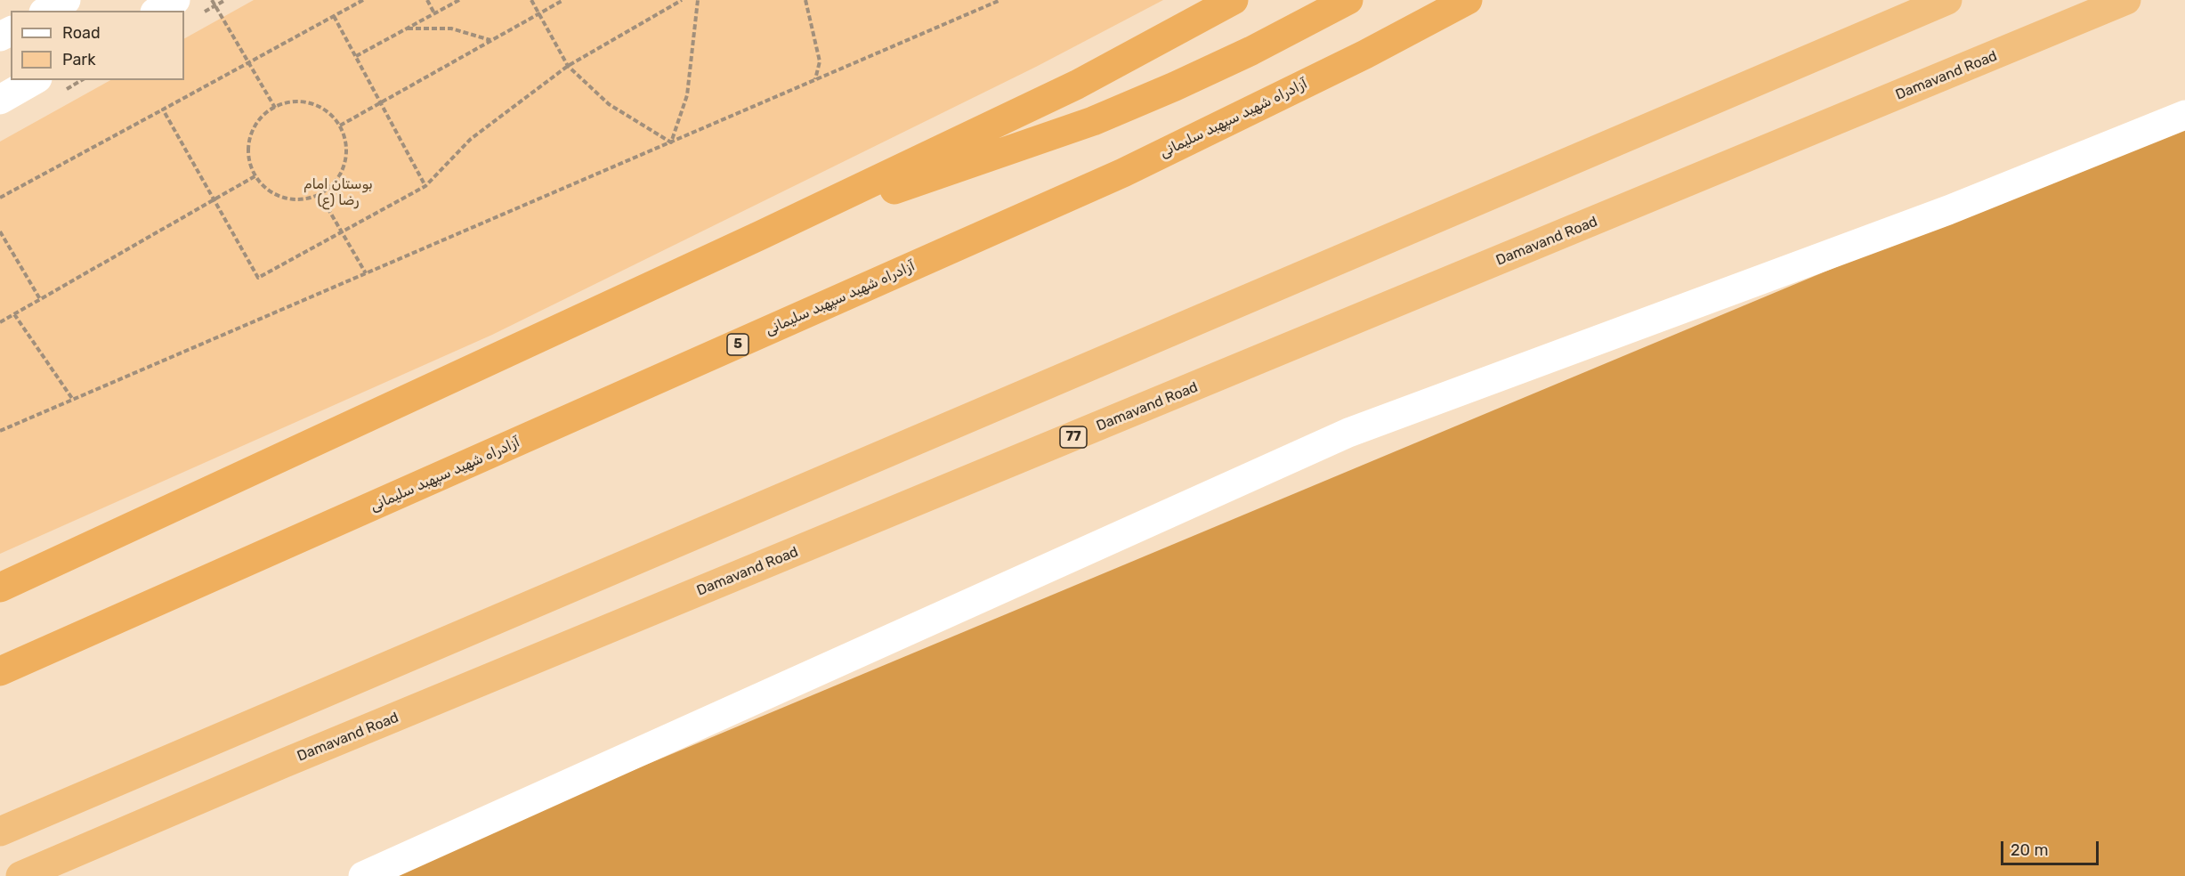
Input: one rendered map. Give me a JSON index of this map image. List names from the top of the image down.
{
  "streets": {
    "highway": [
      "Damavand Road",
      "آزادراه شهید سپهبد سلیمانی",
      "5",
      "77"
    ]
  },
  "parks": ["بوستان امام رضا (ع)"],
  "legend": ["Road", "Park"],
  "scale_bar": "20 m"
}
